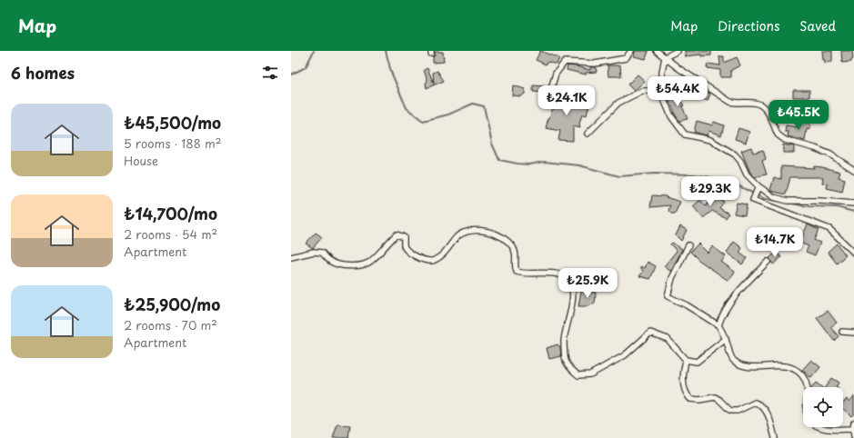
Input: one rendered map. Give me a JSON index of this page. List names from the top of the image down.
{
  "page": {
    "header": "Map",
    "nav": ["Map", "Directions", "Saved"],
    "heading": "6 homes",
    "price": [
      "₺54.4K",
      "₺24.1K",
      "₺45.5K",
      "₺29.3K",
      "₺14.7K",
      "₺25.9K"
    ],
    "list": [
      {
        "name": "₺45,500/mo",
        "note": "5 rooms · 188 m² · House"
      },
      {
        "name": "₺14,700/mo",
        "note": "2 rooms · 54 m² · Apartment"
      },
      {
        "name": "₺25,900/mo",
        "note": "2 rooms · 70 m² · Apartment"
      }
    ]
  }
}
